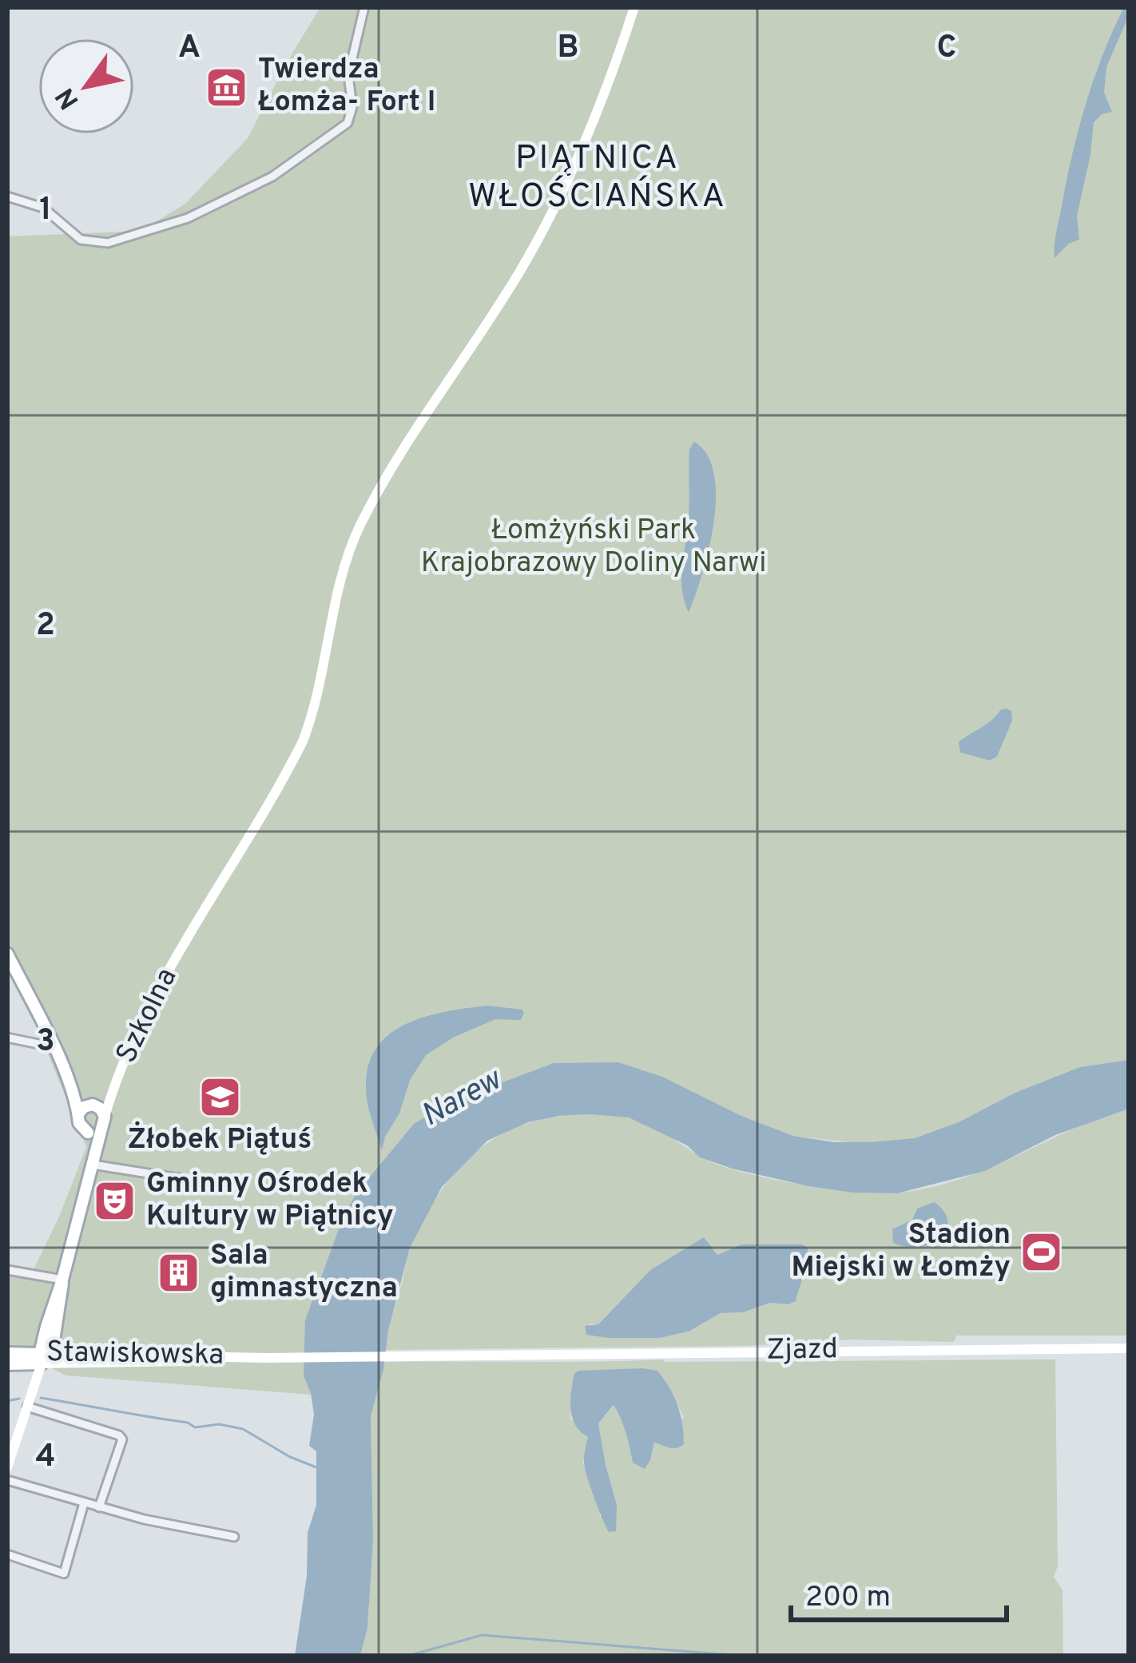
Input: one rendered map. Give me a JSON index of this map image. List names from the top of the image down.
{
  "streets": {
    "main road": ["Stawiskowska"],
    "street": ["Szkolna", "Zjazd"]
  },
  "crossings": [
    ["Zjazd", "Stawiskowska"]
  ],
  "districts": ["PIĄTNICA WŁOŚCIAŃSKA"],
  "water": ["Narew"],
  "parks": ["Łomżyński Park Krajobrazowy Doliny Narwi"],
  "places": {
    "museum": ["Twierdza Łomża- Fort I"],
    "school or university": ["Żłobek Piątuś"],
    "theatre": ["Gminny Ośrodek Kultury w Piątnicy"],
    "sports": ["Stadion Miejski w Łomży"],
    "building": ["Sala gimnastyczna"]
  },
  "scale_bar": "200 m",
  "north": "bottom left",
  "grid": {
    "columns": ["A", "B", "C"],
    "rows": [
      "1",
      "2",
      "3",
      "4"
    ]
  }
}
